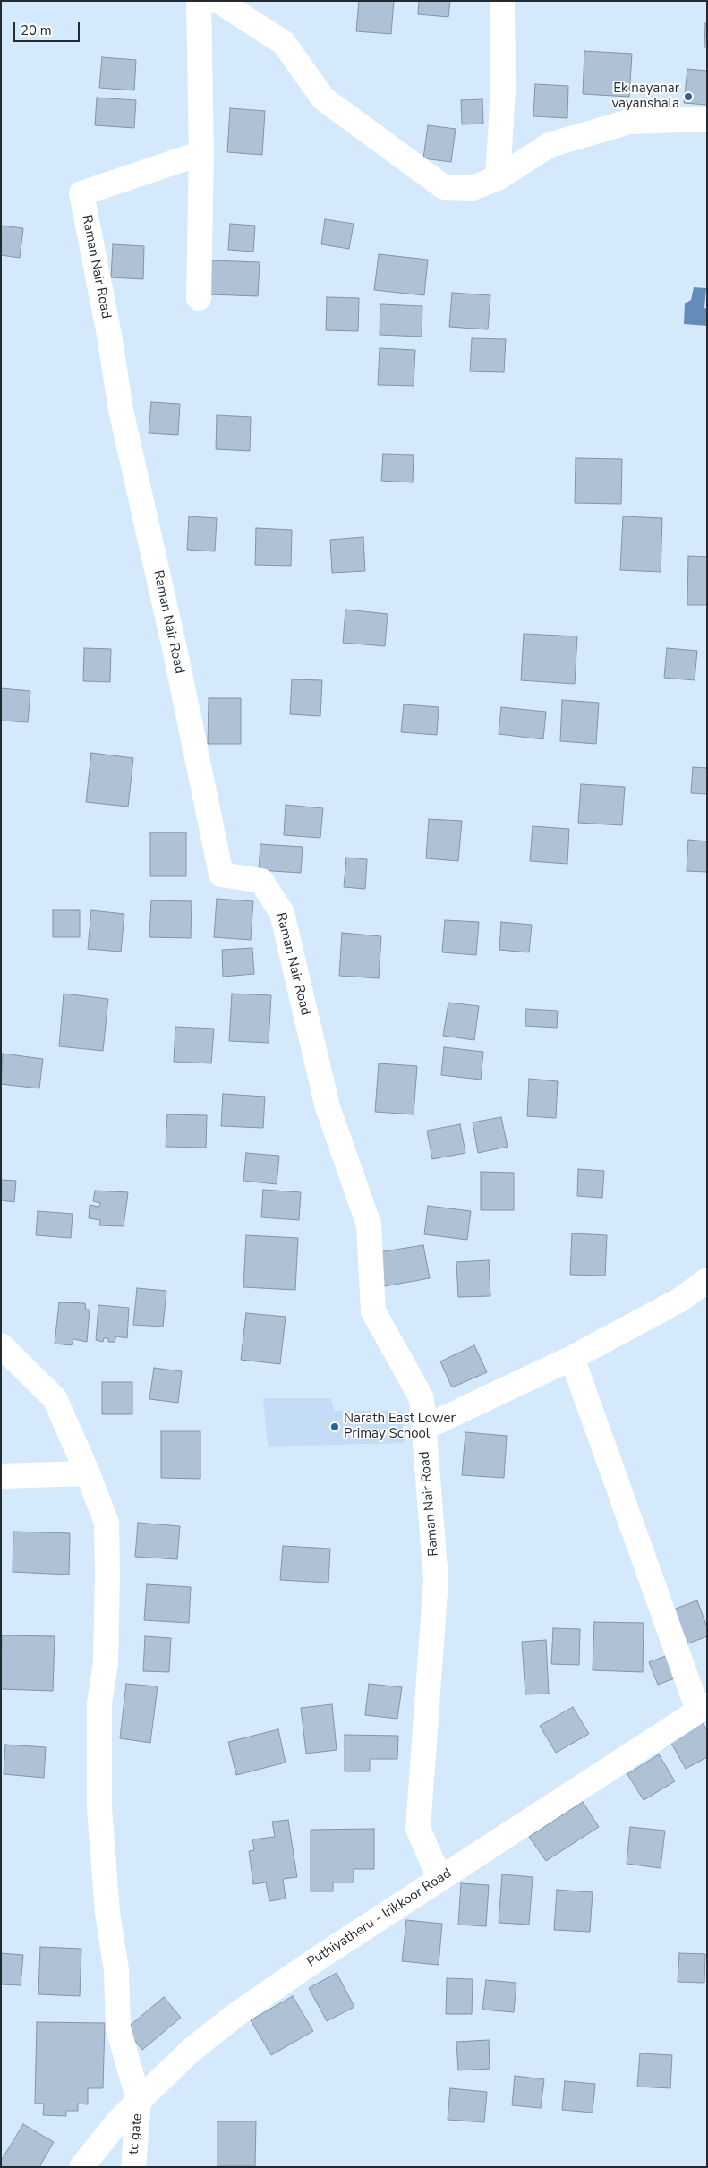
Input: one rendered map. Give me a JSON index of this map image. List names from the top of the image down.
{
  "streets": {
    "street": ["Raman Nair Road", "Puthiyatheru - Irikkoor Road", "tc gate"]
  },
  "crossings": [
    ["Raman Nair Road", "Puthiyatheru - Irikkoor Road"],
    ["Puthiyatheru - Irikkoor Road", "tc gate"]
  ],
  "places": ["Ek nayanar vayanshala", "Narath East Lower Primay School"],
  "scale_bar": "20 m"
}
